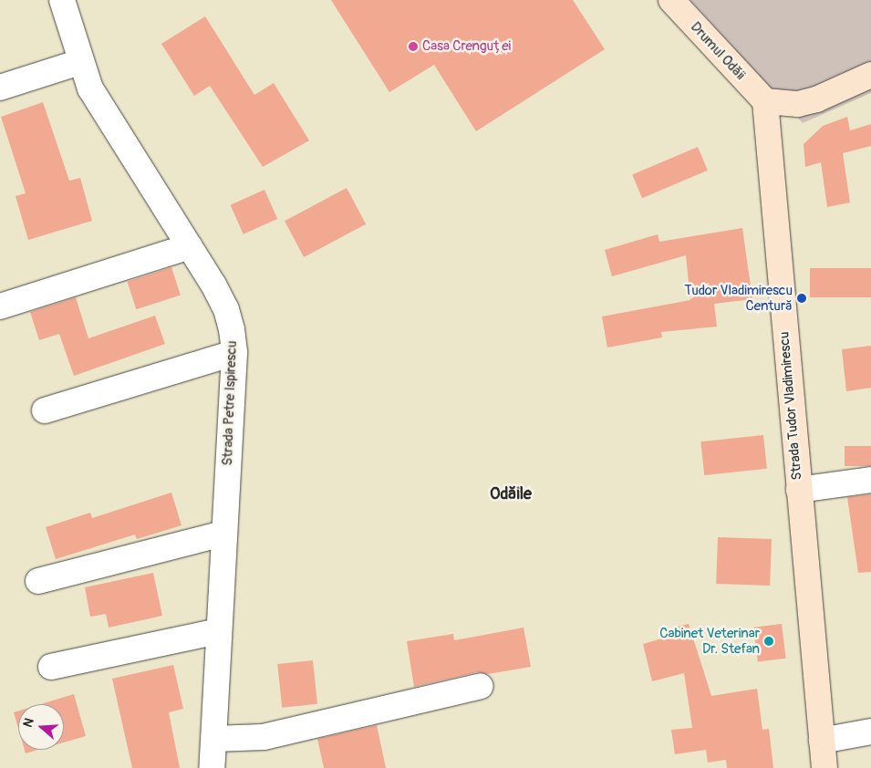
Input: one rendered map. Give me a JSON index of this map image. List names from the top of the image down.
{
  "streets": {
    "street": ["Drumul Odăii", "Strada Petre Ispirescu", "Strada Tudor Vladimirescu"]
  },
  "crossings": [
    ["Drumul Odăii", "Strada Tudor Vladimirescu"]
  ],
  "districts": ["Odăile"],
  "places": ["Casa Crenguței", "Tudor Vladimirescu Centură", "Cabinet Veterinar Dr. Stefan"],
  "north": "left"
}
